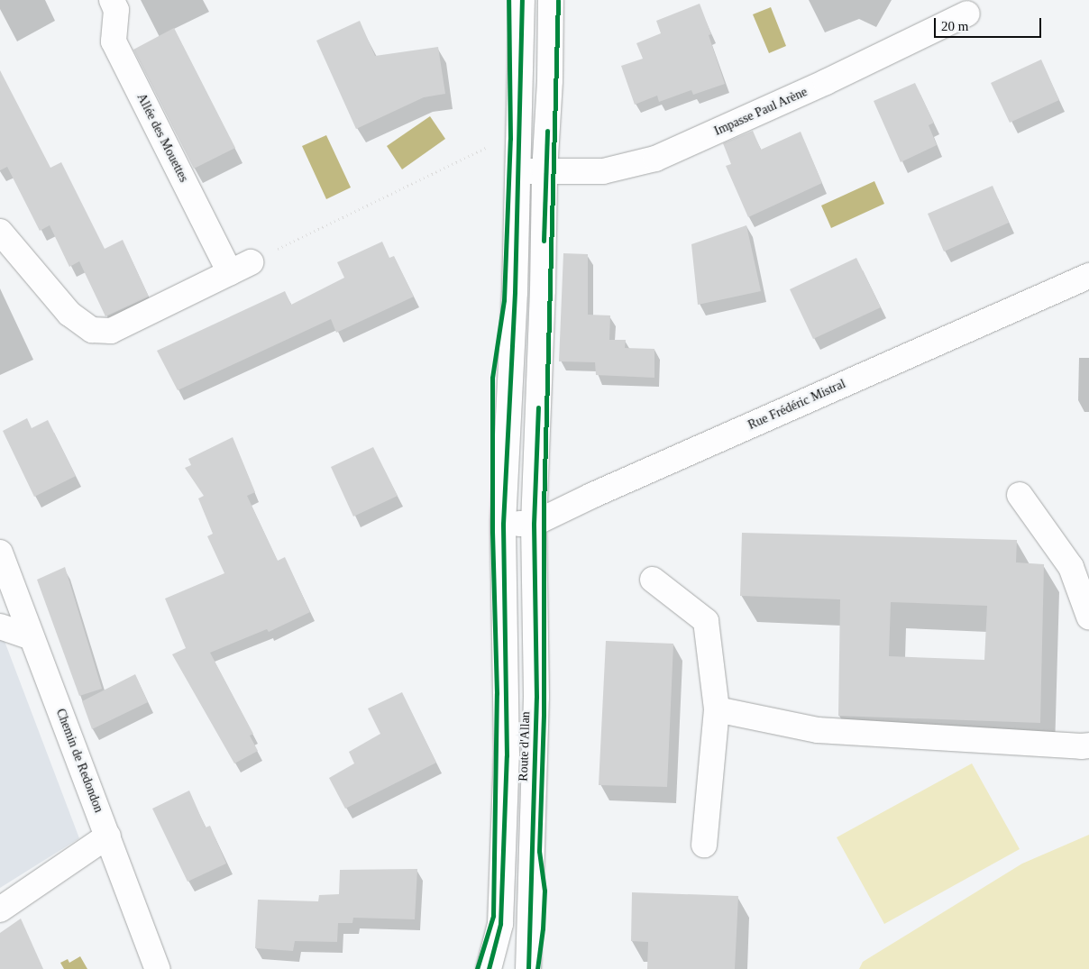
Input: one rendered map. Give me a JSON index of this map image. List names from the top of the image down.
{
  "streets": {
    "street": [
      "Impasse Paul Arène",
      "Allée des Mouettes",
      "Rue Frédéric Mistral",
      "Route d'Allan",
      "Chemin de Redondon"
    ]
  },
  "crossings": [
    ["Impasse Paul Arène", "Route d'Allan"],
    ["Rue Frédéric Mistral", "Route d'Allan"]
  ],
  "scale_bar": "20 m"
}
